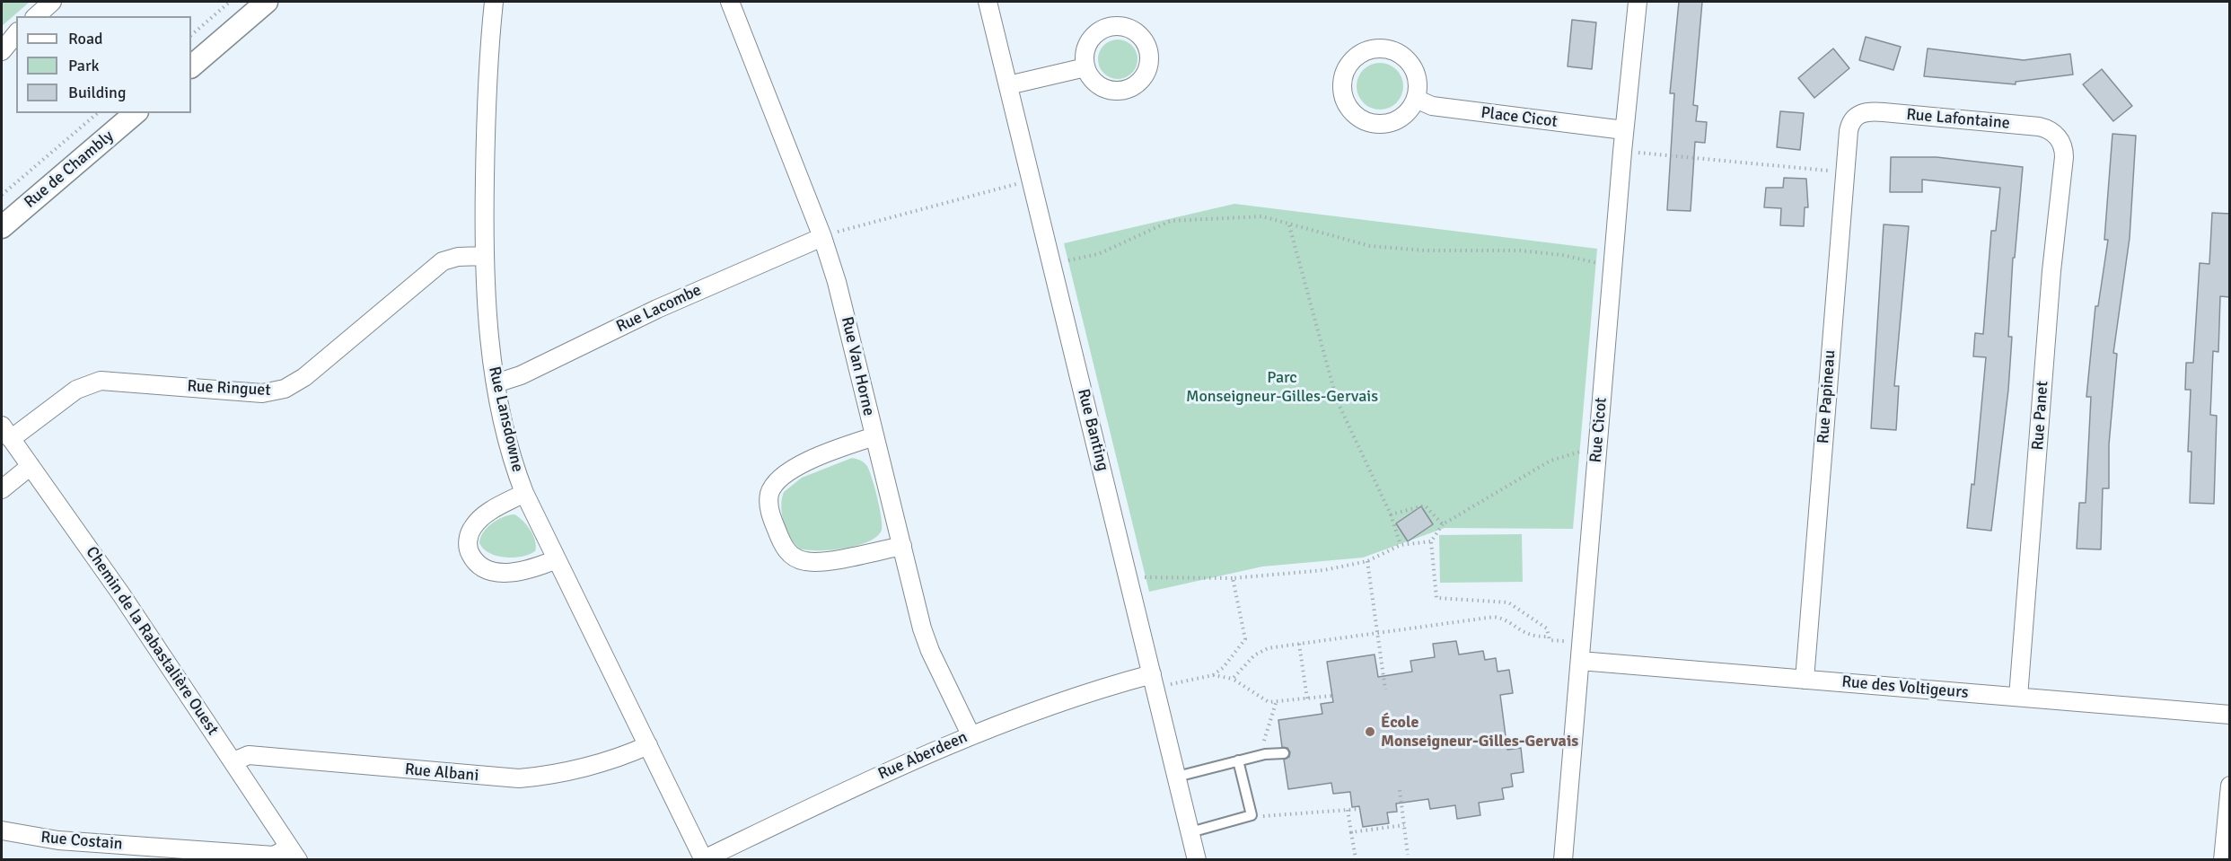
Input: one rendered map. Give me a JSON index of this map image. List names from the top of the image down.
{
  "streets": {
    "street": [
      "Place Cicot",
      "Rue Lafontaine",
      "Rue de Chambly",
      "Rue Lacombe",
      "Rue Van Horne",
      "Rue Ringuet",
      "Rue Papineau",
      "Rue Panet",
      "Rue Lansdowne",
      "Rue Banting",
      "Rue Cicot",
      "Chemin de la Rabastalière Ouest",
      "Rue des Voltigeurs",
      "Rue Aberdeen",
      "Rue Albani",
      "Rue Costain"
    ]
  },
  "crossings": [
    ["Place Cicot", "Rue Cicot"],
    ["Rue Lafontaine", "Rue Papineau"],
    ["Rue Lafontaine", "Rue Panet"],
    ["Rue Lacombe", "Rue Van Horne"],
    ["Rue Lacombe", "Rue Lansdowne"],
    ["Rue Van Horne", "Rue Aberdeen"],
    ["Rue Ringuet", "Rue Lansdowne"],
    ["Rue Ringuet", "Chemin de la Rabastalière Ouest"],
    ["Rue Papineau", "Rue des Voltigeurs"],
    ["Rue Panet", "Rue des Voltigeurs"],
    ["Rue Lansdowne", "Rue Aberdeen"],
    ["Rue Lansdowne", "Rue Albani"],
    ["Rue Banting", "Rue Aberdeen"],
    ["Rue Cicot", "Rue des Voltigeurs"],
    ["Chemin de la Rabastalière Ouest", "Rue Albani"],
    ["Chemin de la Rabastalière Ouest", "Rue Costain"]
  ],
  "parks": ["Parc Monseigneur-Gilles-Gervais"],
  "places": ["École Monseigneur-Gilles-Gervais"],
  "legend": ["Road", "Park", "Building"]
}
